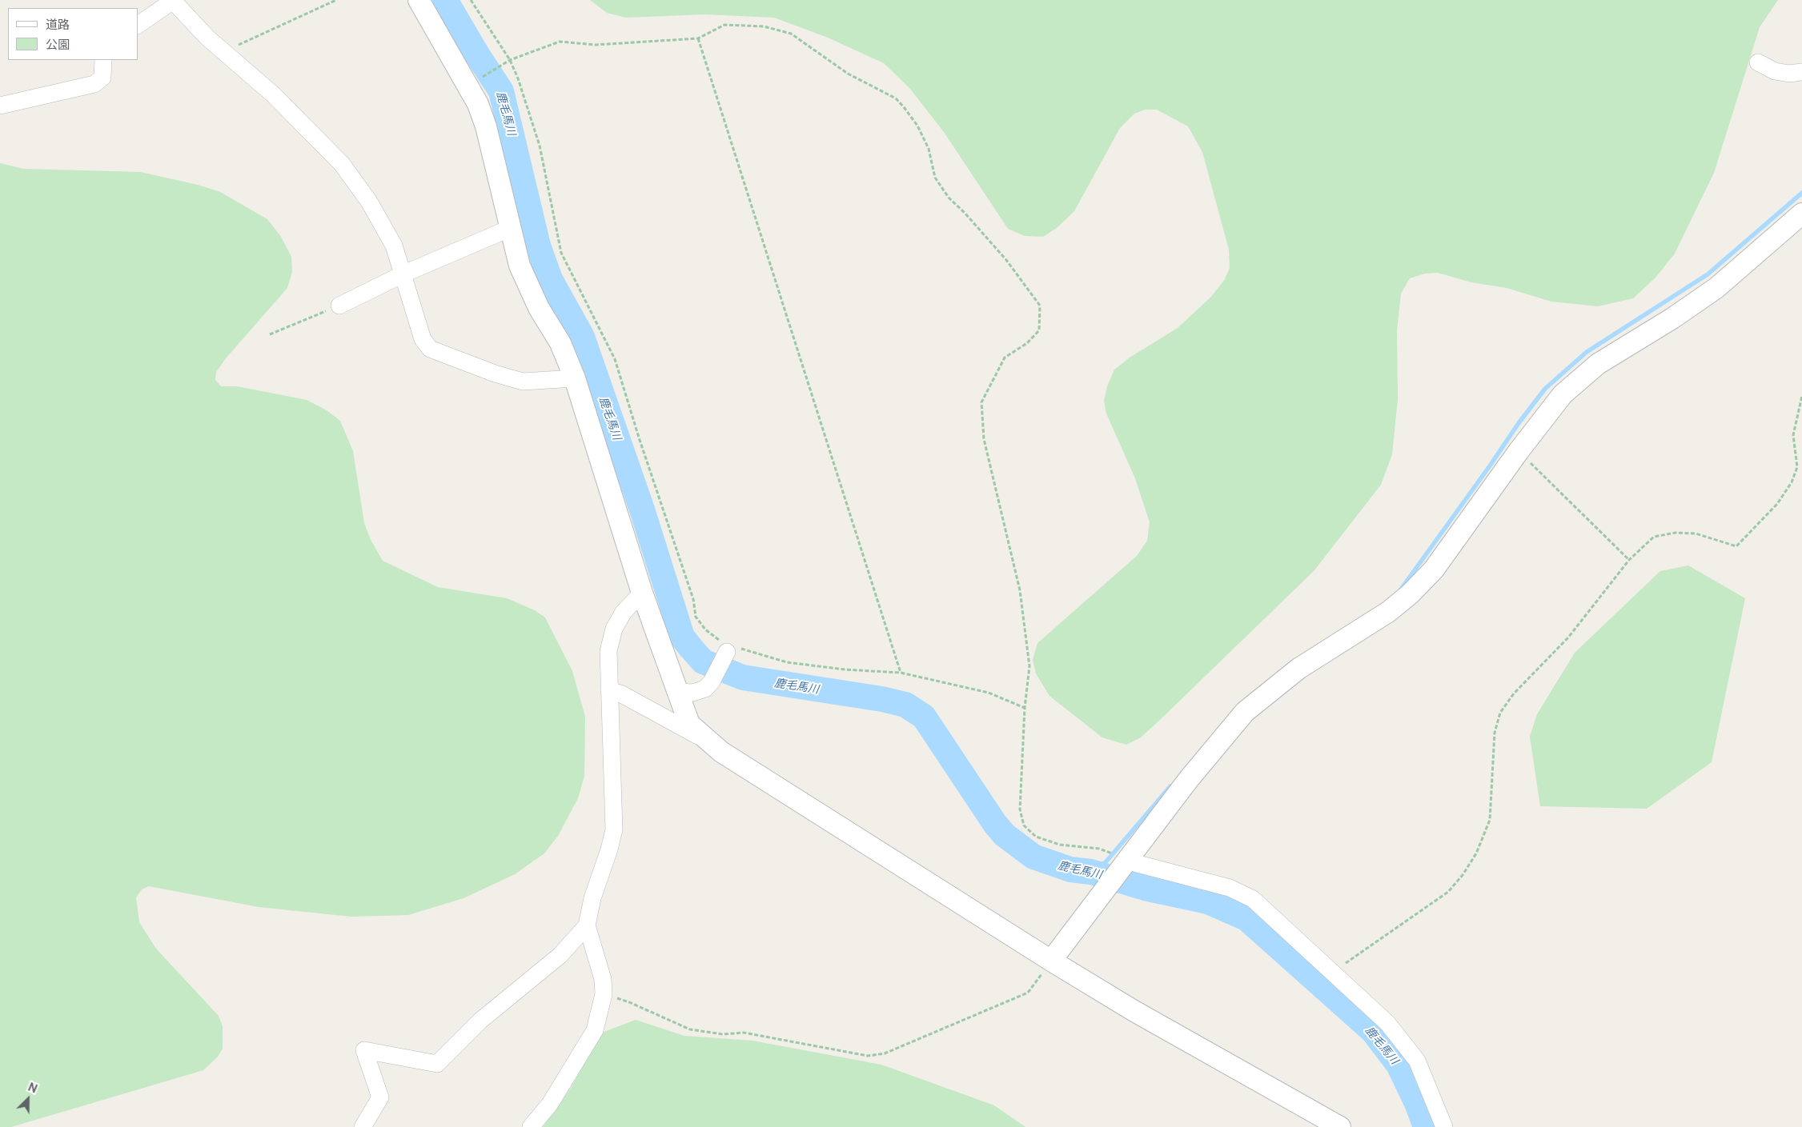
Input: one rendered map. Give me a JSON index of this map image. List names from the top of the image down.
{
  "water": ["鹿毛馬川"],
  "legend": ["道路", "公園"],
  "north": "top right"
}
